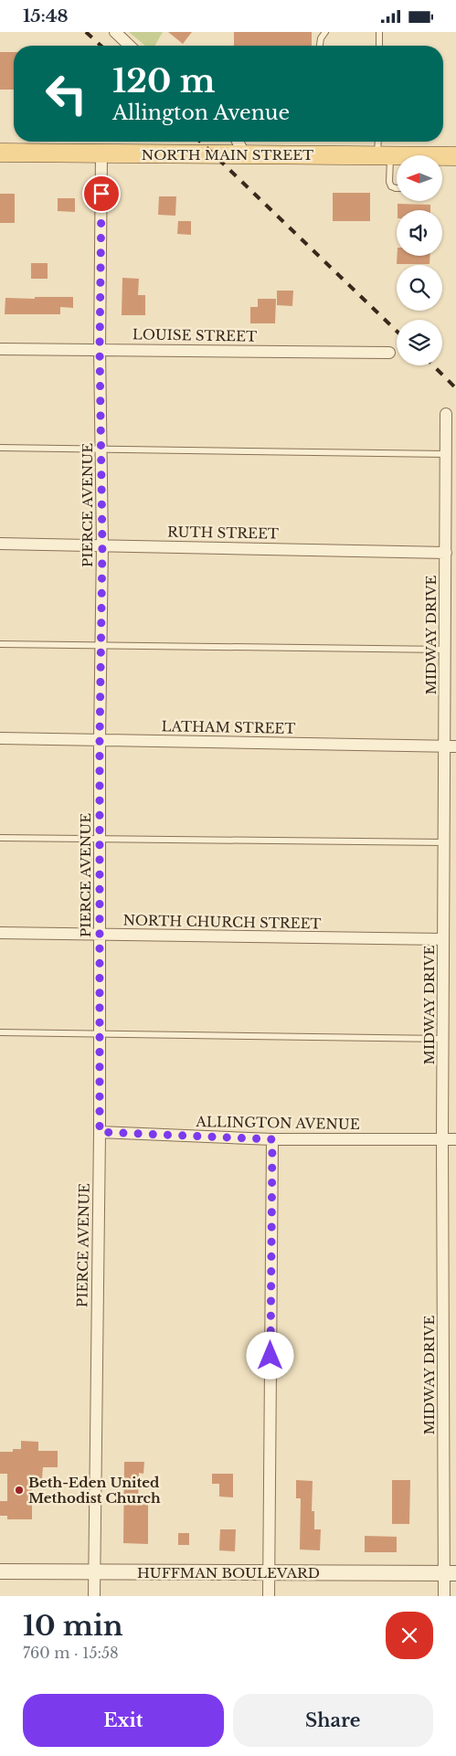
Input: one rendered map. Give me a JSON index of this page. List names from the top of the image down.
{
  "streets": {
    "main road": ["NORTH MAIN STREET"],
    "street": [
      "LOUISE STREET",
      "PIERCE AVENUE",
      "RUTH STREET",
      "MIDWAY DRIVE",
      "LATHAM STREET",
      "NORTH CHURCH STREET",
      "ALLINGTON AVENUE",
      "HUFFMAN BOULEVARD"
    ]
  },
  "crossings": [
    ["NORTH MAIN STREET", "PIERCE AVENUE"],
    ["LOUISE STREET", "PIERCE AVENUE"],
    ["PIERCE AVENUE", "RUTH STREET"],
    ["PIERCE AVENUE", "LATHAM STREET"],
    ["PIERCE AVENUE", "NORTH CHURCH STREET"],
    ["PIERCE AVENUE", "ALLINGTON AVENUE"],
    ["PIERCE AVENUE", "HUFFMAN BOULEVARD"],
    ["RUTH STREET", "MIDWAY DRIVE"],
    ["MIDWAY DRIVE", "LATHAM STREET"],
    ["MIDWAY DRIVE", "NORTH CHURCH STREET"],
    ["MIDWAY DRIVE", "ALLINGTON AVENUE"],
    ["MIDWAY DRIVE", "HUFFMAN BOULEVARD"]
  ],
  "places": ["Beth-Eden United Methodist Church"],
  "north": "left",
  "page": {
    "status": "15:48",
    "turn": ["120 m", "Allington Avenue"],
    "heading": ["10 min", "760 m · 15:58"],
    "buttons": ["Exit", "Share"]
  }
}
